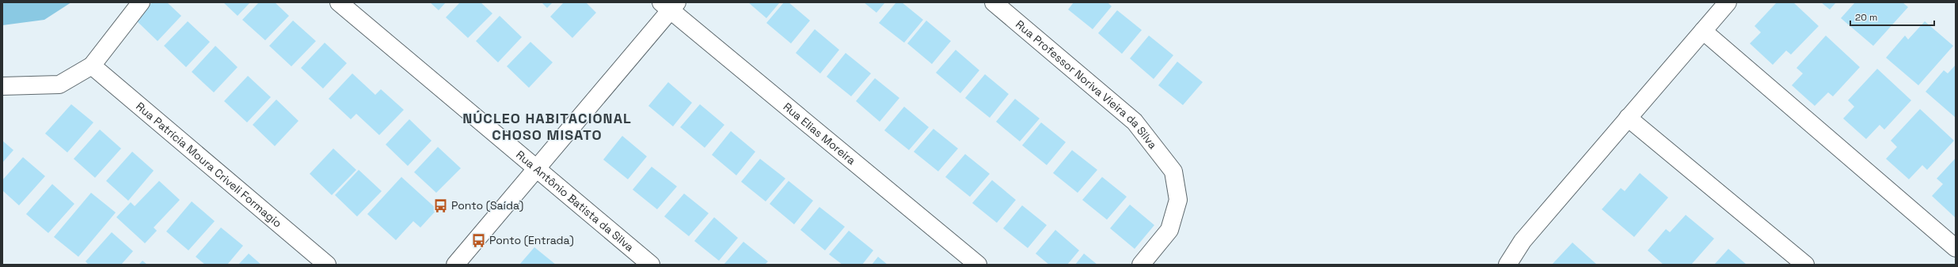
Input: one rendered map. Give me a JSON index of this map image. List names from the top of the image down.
{
  "streets": {
    "street": [
      "Rua Professor Noriva Vieira da Silva",
      "Rua Elias Moreira",
      "Rua Patrícia Moura Criveli Formagio",
      "Rua Antônio Batista da Silva"
    ]
  },
  "districts": ["NÚCLEO HABITACIONAL CHOSO MISATO"],
  "places": {
    "bus stop": ["Ponto (Saída)", "Ponto (Entrada)"]
  },
  "scale_bar": "20 m"
}
